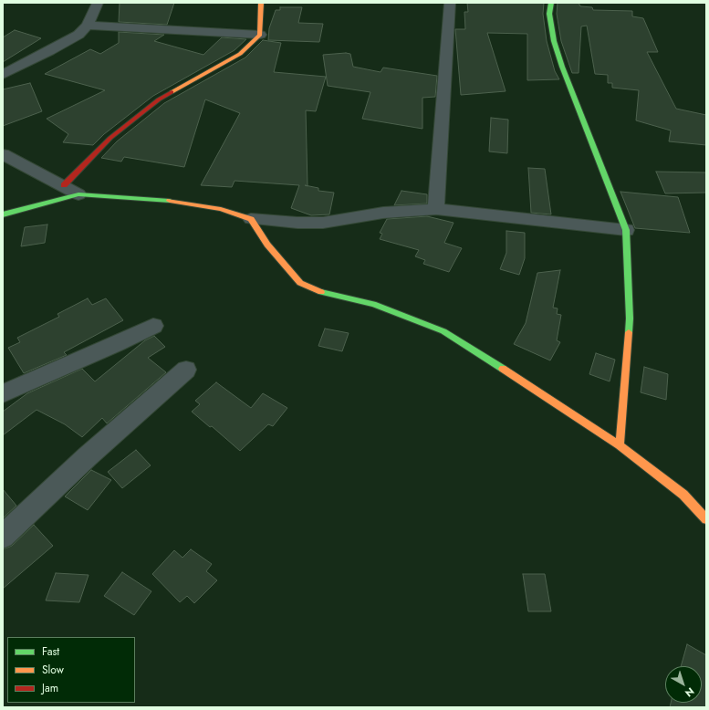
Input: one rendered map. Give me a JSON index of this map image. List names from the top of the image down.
{
  "legend": ["Fast", "Slow", "Jam"],
  "north": "bottom right"
}
